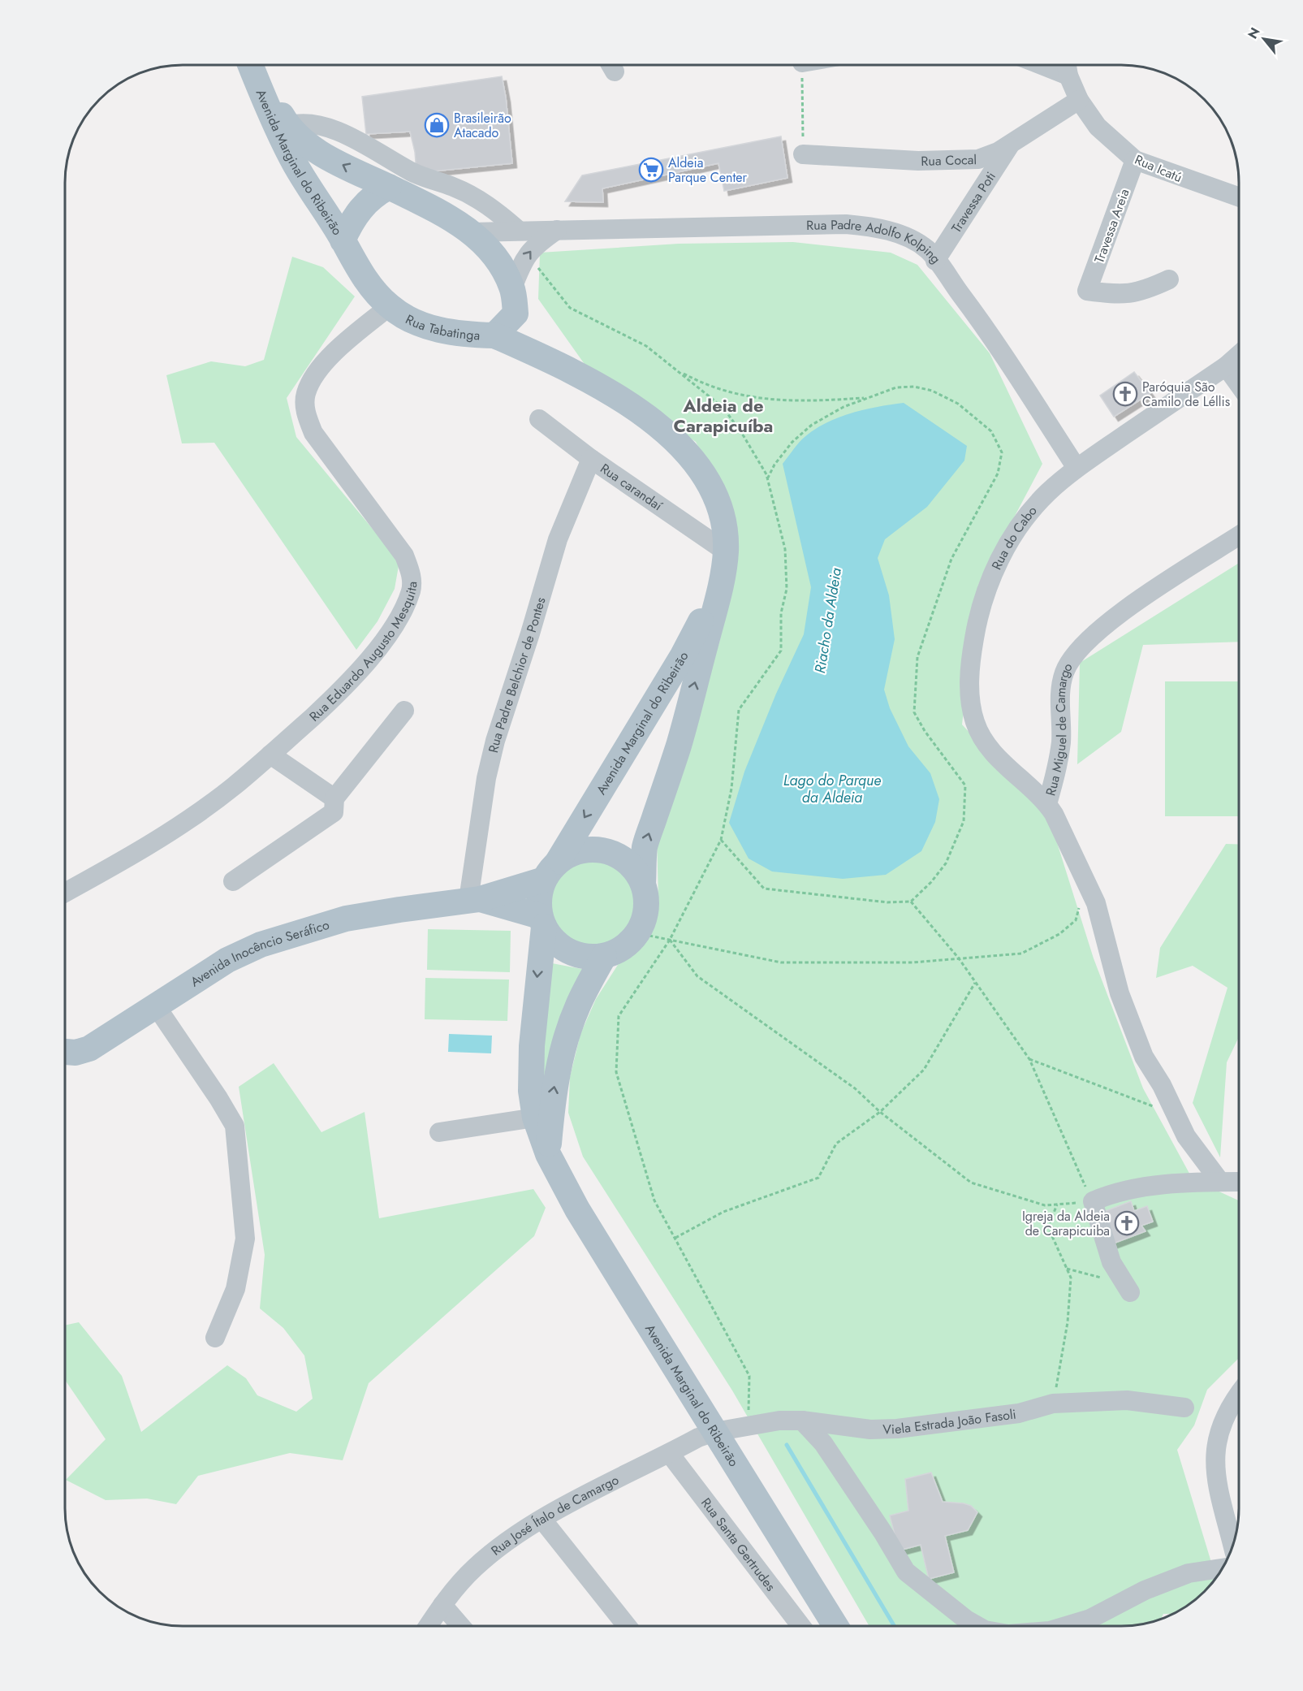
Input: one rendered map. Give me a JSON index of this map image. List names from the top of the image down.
{
  "streets": {
    "main road": ["Avenida Marginal do Ribeirão", "Rua Tabatinga", "Avenida Inocêncio Seráfico"],
    "street": [
      "Rua Cocal",
      "Rua Icatú",
      "Travessa Poti",
      "Travessa Areia",
      "Rua Padre Adolfo Kolping",
      "Rua carandaí",
      "Rua do Cabo",
      "Rua Eduardo Augusto Mesquita",
      "Rua Padre Belchior de Pontes",
      "Rua Miguel de Camargo",
      "Viela Estrada João Fasoli",
      "Rua José Ítalo de Camargo",
      "Rua Santa Gertrudes"
    ]
  },
  "crossings": [
    ["Rua Cocal", "Rua Icatú"],
    ["Rua Cocal", "Travessa Poti"],
    ["Avenida Marginal do Ribeirão", "Rua Tabatinga"],
    ["Avenida Marginal do Ribeirão", "Rua carandaí"],
    ["Avenida Marginal do Ribeirão", "Avenida Inocêncio Seráfico"],
    ["Avenida Marginal do Ribeirão", "Viela Estrada João Fasoli"],
    ["Avenida Marginal do Ribeirão", "Rua José Ítalo de Camargo"],
    ["Rua Icatú", "Travessa Areia"],
    ["Travessa Poti", "Rua Padre Adolfo Kolping"],
    ["Rua Padre Adolfo Kolping", "Rua do Cabo"],
    ["Rua Tabatinga", "Rua Eduardo Augusto Mesquita"],
    ["Rua carandaí", "Rua Padre Belchior de Pontes"],
    ["Rua do Cabo", "Rua Miguel de Camargo"],
    ["Rua Padre Belchior de Pontes", "Avenida Inocêncio Seráfico"],
    ["Viela Estrada João Fasoli", "Rua José Ítalo de Camargo"],
    ["Rua José Ítalo de Camargo", "Rua Santa Gertrudes"]
  ],
  "districts": ["Aldeia de Carapicuíba"],
  "water": ["Riacho da Aldeia", "Lago do Parque da Aldeia"],
  "places": {
    "shop": ["Brasileirão Atacado"],
    "supermarket": ["Aldeia Parque Center"],
    "church": ["Paróquia São Camilo de Léllis", "Igreja da Aldeia de Carapicuiba"]
  },
  "north": "top left"
}
